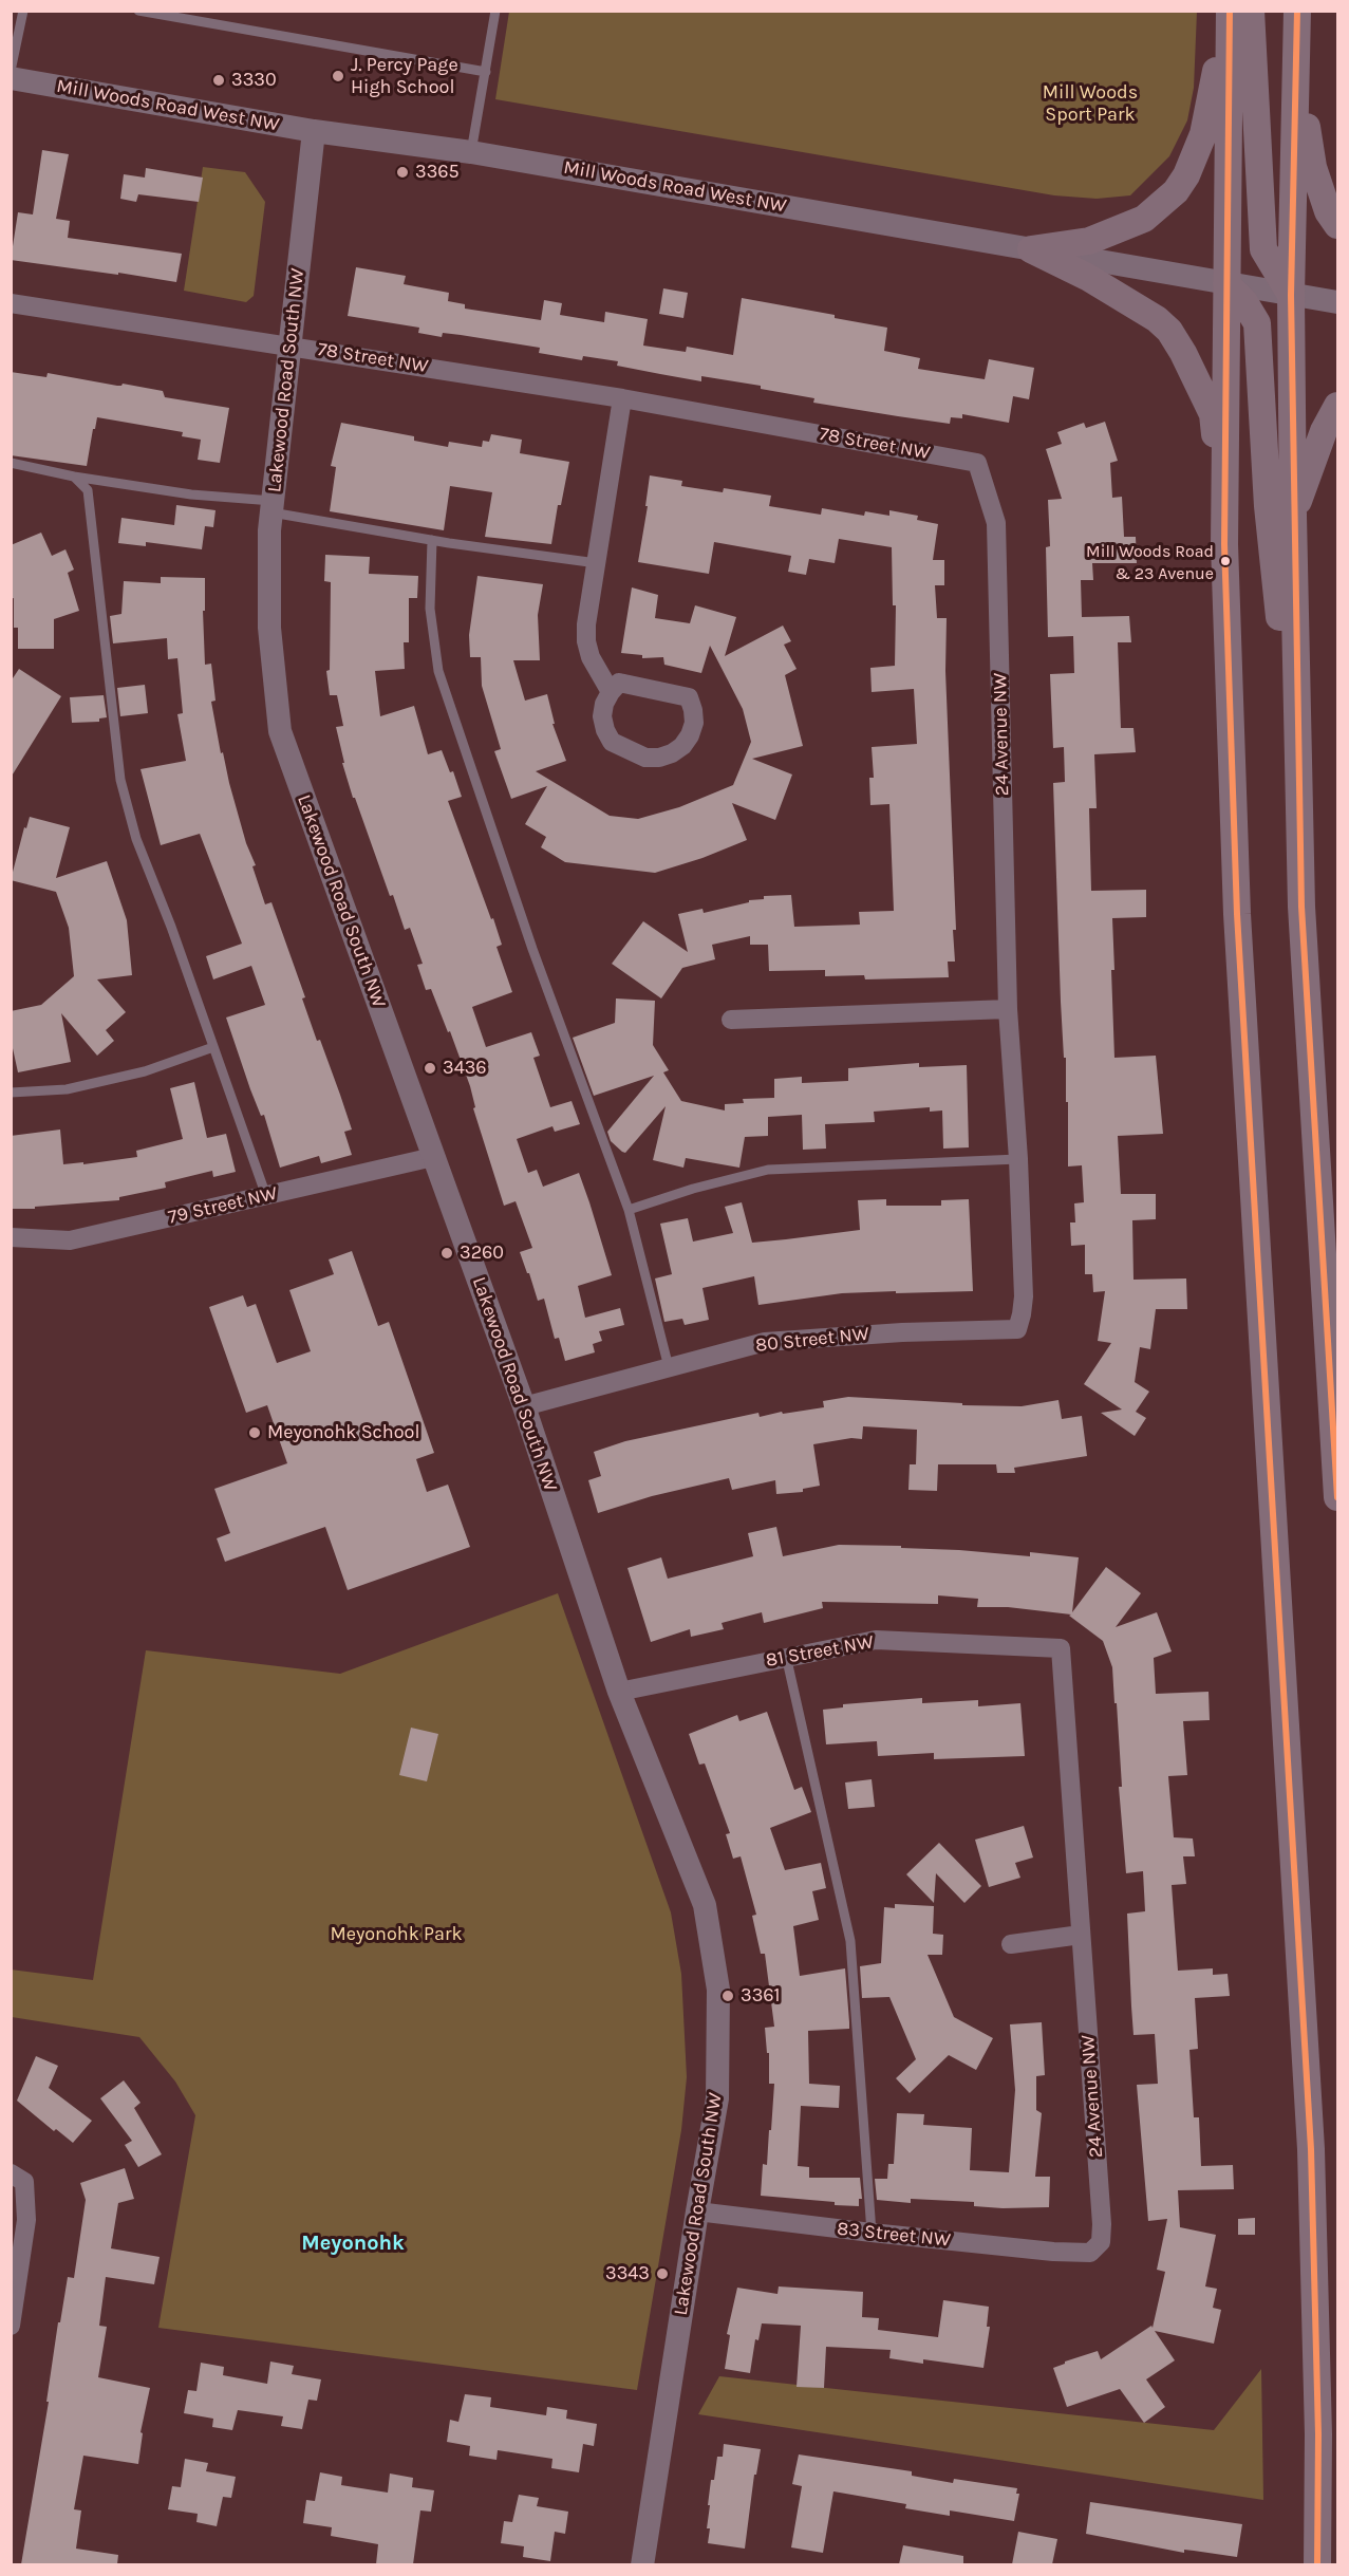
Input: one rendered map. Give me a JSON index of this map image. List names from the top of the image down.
{
  "streets": {
    "street": [
      "Mill Woods Road West NW",
      "78 Street NW",
      "Lakewood Road South NW",
      "24 Avenue NW",
      "79 Street NW",
      "80 Street NW",
      "81 Street NW",
      "83 Street NW"
    ]
  },
  "crossings": [
    ["Mill Woods Road West NW", "Lakewood Road South NW"],
    ["78 Street NW", "Lakewood Road South NW"],
    ["78 Street NW", "24 Avenue NW"],
    ["Lakewood Road South NW", "79 Street NW"],
    ["Lakewood Road South NW", "80 Street NW"],
    ["Lakewood Road South NW", "81 Street NW"],
    ["Lakewood Road South NW", "83 Street NW"],
    ["24 Avenue NW", "80 Street NW"],
    ["24 Avenue NW", "81 Street NW"],
    ["24 Avenue NW", "83 Street NW"]
  ],
  "districts": ["Meyonohk"],
  "parks": ["Mill Woods Sport Park", "Meyonohk Park"],
  "places": [
    "J. Percy Page High School",
    "3330",
    "3365",
    "Mill Woods Road & 23 Avenue",
    "3436",
    "3260",
    "Meyonohk School",
    "3361",
    "3343"
  ]
}
